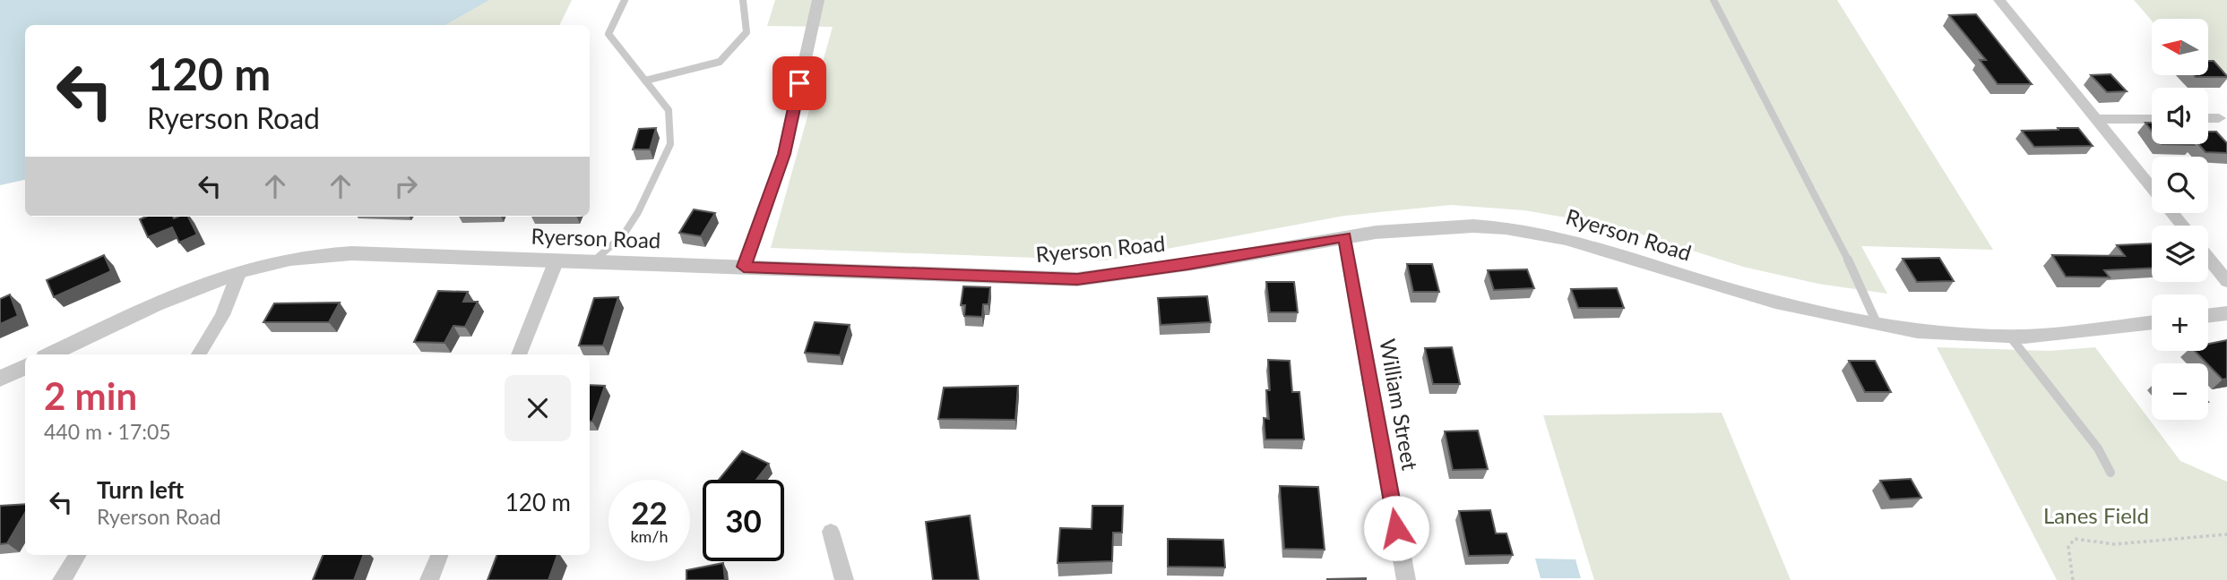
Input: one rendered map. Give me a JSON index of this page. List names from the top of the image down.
{
  "streets": {
    "street": ["Ryerson Road", "William Street"]
  },
  "crossings": [
    ["Ryerson Road", "William Street"]
  ],
  "parks": ["Lanes Field"],
  "north": "left",
  "page": {
    "map_buttons": ["+", "−"],
    "turn": ["120 m", "Ryerson Road"],
    "heading": ["2 min", "440 m · 17:05"],
    "list": [
      {
        "name": "Turn left",
        "note": "Ryerson Road",
        "value": "120 m"
      }
    ],
    "speed": "22 km/h",
    "limit": "30"
  }
}
